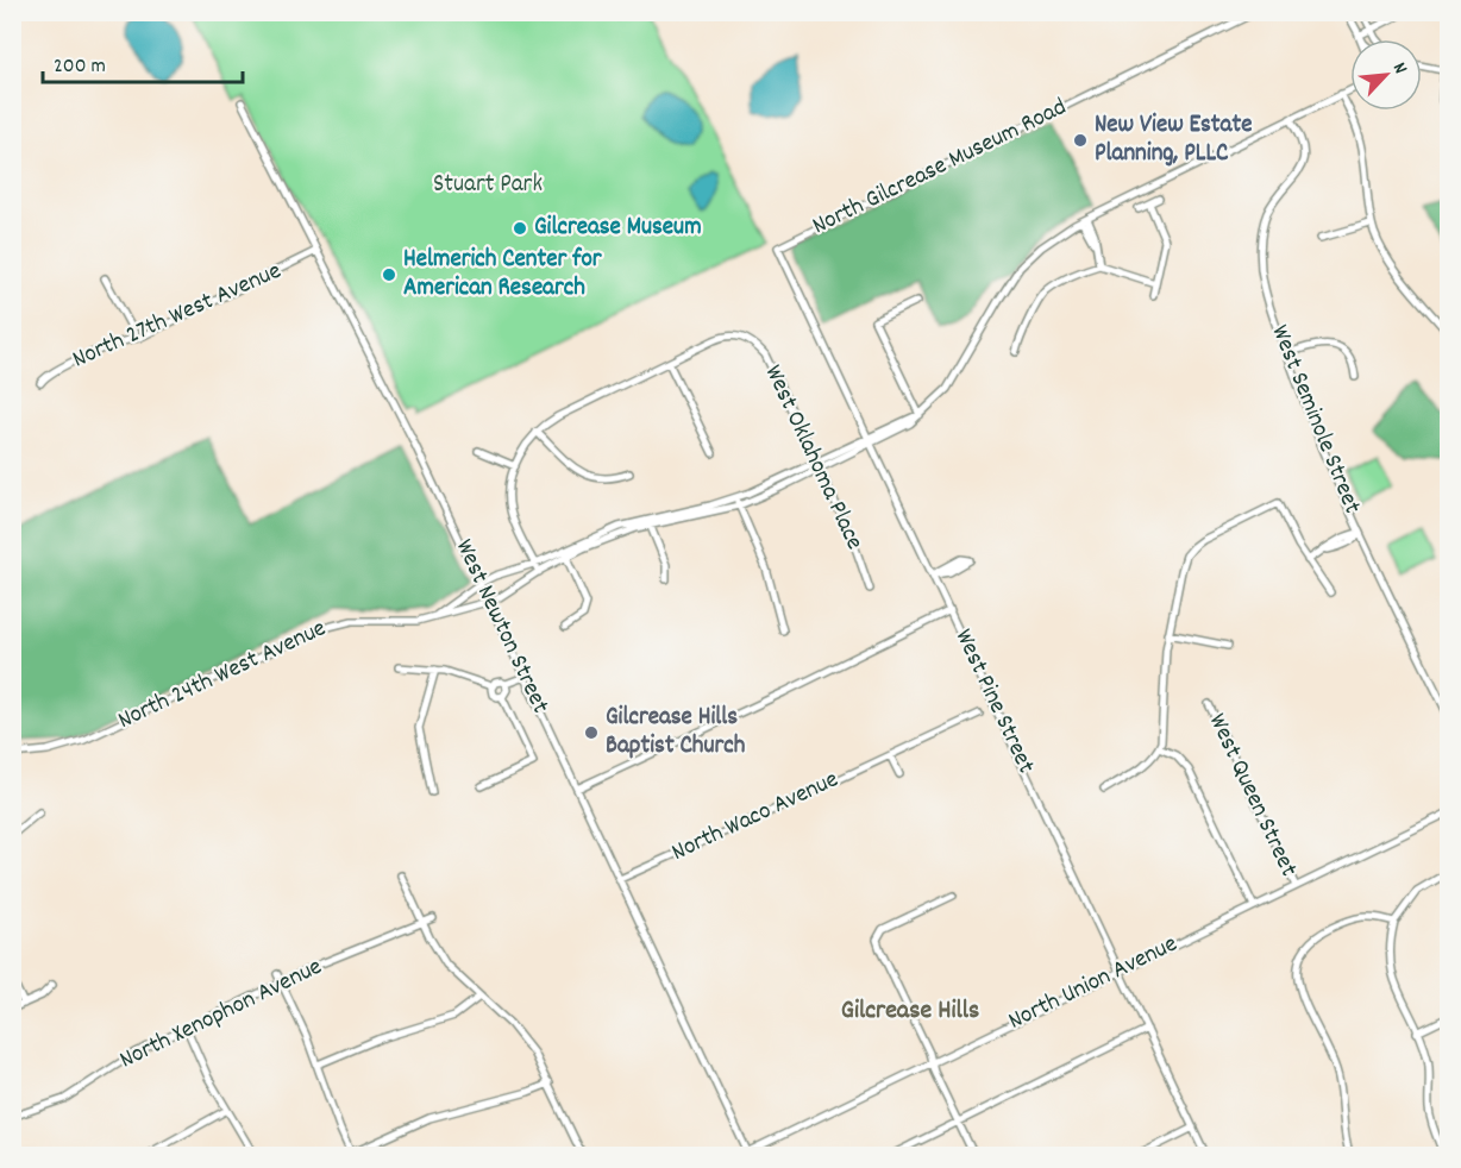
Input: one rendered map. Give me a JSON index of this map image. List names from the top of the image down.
{
  "streets": {
    "street": [
      "North Gilcrease Museum Road",
      "North 27th West Avenue",
      "West Seminole Street",
      "West Oklahoma Place",
      "West Newton Street",
      "North 24th West Avenue",
      "West Pine Street",
      "West Queen Street",
      "North Waco Avenue",
      "North Union Avenue",
      "North Xenophon Avenue"
    ]
  },
  "crossings": [
    ["North Gilcrease Museum Road", "West Pine Street"],
    ["North 27th West Avenue", "West Newton Street"],
    ["West Seminole Street", "North 24th West Avenue"],
    ["West Oklahoma Place", "North 24th West Avenue"],
    ["West Newton Street", "North 24th West Avenue"],
    ["West Newton Street", "North Waco Avenue"],
    ["West Newton Street", "North Union Avenue"],
    ["North 24th West Avenue", "West Pine Street"],
    ["West Pine Street", "North Union Avenue"],
    ["West Queen Street", "North Union Avenue"]
  ],
  "districts": ["Gilcrease Hills"],
  "parks": ["Stuart Park"],
  "places": [
    "New View Estate Planning, PLLC",
    "Gilcrease Museum",
    "Helmerich Center for American Research",
    "Gilcrease Hills Baptist Church"
  ],
  "scale_bar": "200 m",
  "north": "top right"
}
